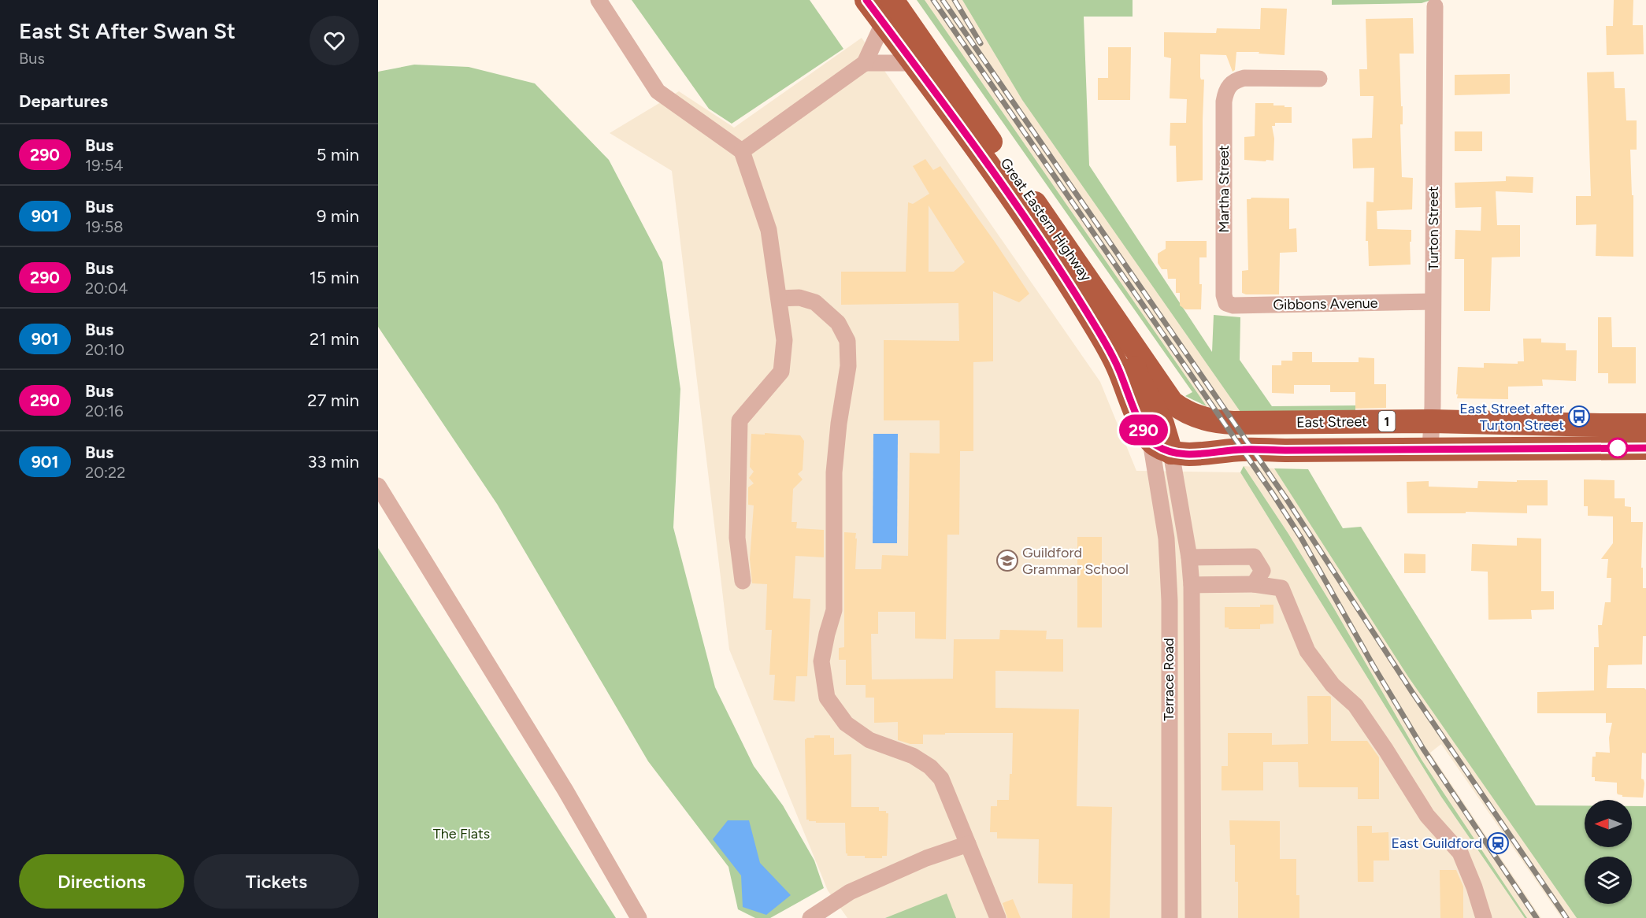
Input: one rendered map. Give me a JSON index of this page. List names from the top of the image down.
{
  "streets": {
    "highway": ["Great Eastern Highway", "1", "East Street"],
    "street": [
      "Martha Street",
      "Turton Street",
      "Gibbons Avenue",
      "Terrace Road"
    ]
  },
  "crossings": [
    ["Martha Street", "Gibbons Avenue"],
    ["Great Eastern Highway", "East Street"],
    ["Great Eastern Highway", "Terrace Road"],
    ["Turton Street", "Gibbons Avenue"],
    ["Turton Street", "East Street"],
    ["East Street", "Terrace Road"]
  ],
  "parks": ["The Flats"],
  "places": {
    "bus stop": ["East Street after Turton Street"],
    "school or university": ["Guildford Grammar School"],
    "station": ["East Guildford"]
  },
  "lines": ["bus line 290"],
  "north": "left",
  "page": {
    "heading": [
      ["East St After Swan St", "Bus"],
      "Departures"
    ],
    "on_map": "290",
    "list": [
      {
        "mark": "290",
        "name": "Bus",
        "note": "19:54",
        "value": "5 min"
      },
      {
        "mark": "901",
        "name": "Bus",
        "note": "19:58",
        "value": "9 min"
      },
      {
        "mark": "290",
        "name": "Bus",
        "note": "20:04",
        "value": "15 min"
      },
      {
        "mark": "901",
        "name": "Bus",
        "note": "20:10",
        "value": "21 min"
      },
      {
        "mark": "290",
        "name": "Bus",
        "note": "20:16",
        "value": "27 min"
      },
      {
        "mark": "901",
        "name": "Bus",
        "note": "20:22",
        "value": "33 min"
      }
    ],
    "buttons": ["Directions", "Tickets"]
  }
}
